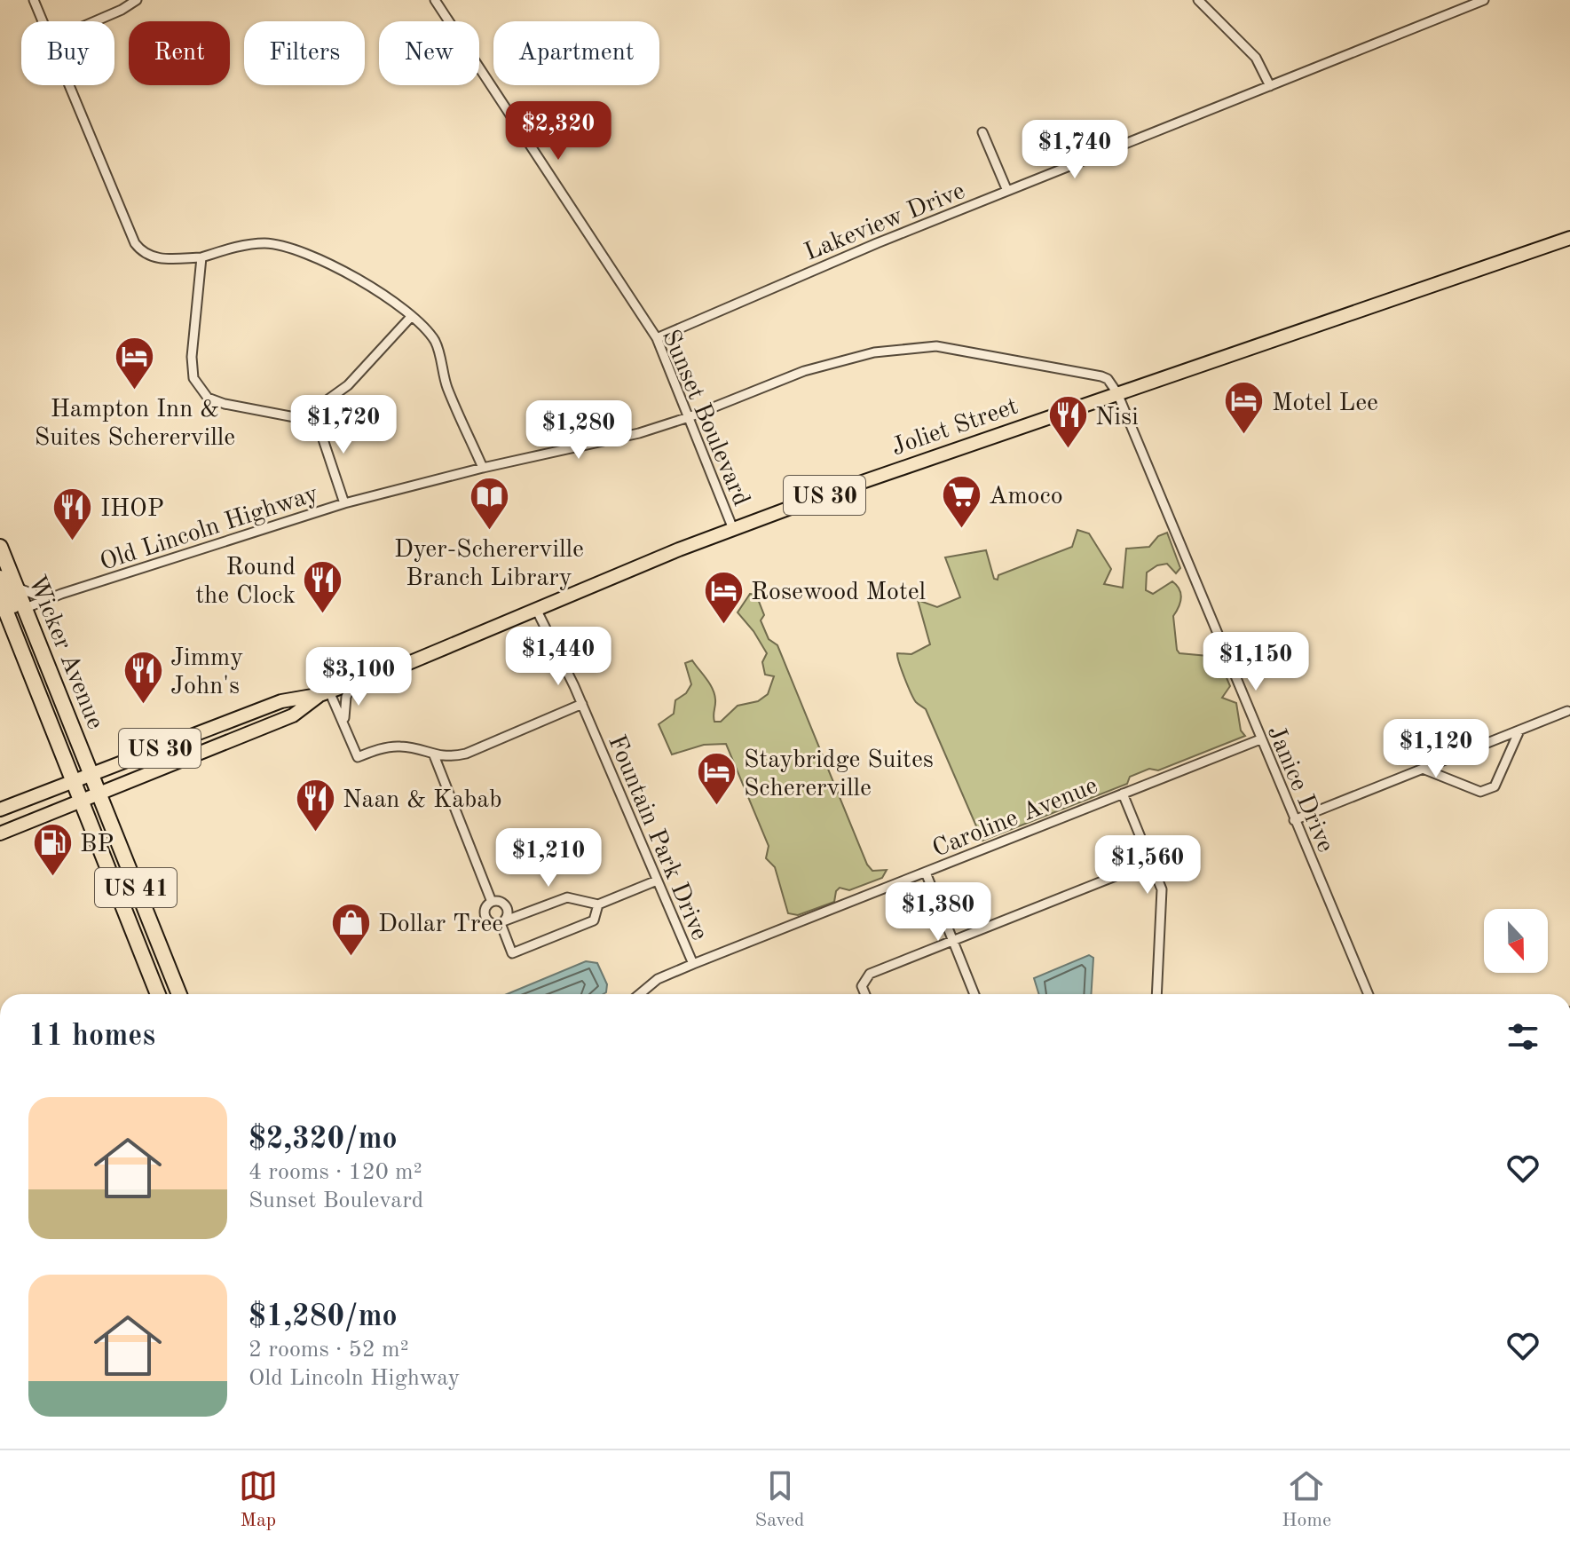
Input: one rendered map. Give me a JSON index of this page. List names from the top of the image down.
{
  "streets": {
    "highway": ["Wicker Avenue", "US 41"],
    "main road": ["Joliet Street", "US 30"],
    "street": [
      "Lakeview Drive",
      "Sunset Boulevard",
      "Old Lincoln Highway",
      "Janice Drive",
      "Caroline Avenue",
      "Fountain Park Drive"
    ]
  },
  "crossings": [
    ["Lakeview Drive", "Sunset Boulevard"],
    ["Sunset Boulevard", "Joliet Street"],
    ["Sunset Boulevard", "Old Lincoln Highway"],
    ["Joliet Street", "US 30"],
    ["Joliet Street", "Old Lincoln Highway"],
    ["Joliet Street", "Janice Drive"],
    ["Joliet Street", "Fountain Park Drive"],
    ["US 30", "Wicker Avenue"],
    ["US 30", "US 41"],
    ["Old Lincoln Highway", "Wicker Avenue"],
    ["Old Lincoln Highway", "Janice Drive"],
    ["Wicker Avenue", "US 41"],
    ["Janice Drive", "Caroline Avenue"],
    ["Caroline Avenue", "Fountain Park Drive"]
  ],
  "places": {
    "hotel": [
      "Hampton Inn & Suites Schererville",
      "Motel Lee",
      "Rosewood Motel",
      "Staybridge Suites Schererville"
    ],
    "restaurant": [
      "Nisi",
      "IHOP",
      "Round the Clock",
      "Jimmy John's",
      "Naan & Kabab"
    ],
    "supermarket": ["Amoco"],
    "library": ["Dyer-Schererville Branch Library"],
    "fuel station": ["BP"],
    "shop": ["Dollar Tree"]
  },
  "north": "bottom",
  "page": {
    "chip": [
      "Buy",
      "Rent",
      "Filters",
      "New",
      "Apartment"
    ],
    "price": [
      "$2,320",
      "$1,740",
      "$1,720",
      "$1,280",
      "$1,440",
      "$1,150",
      "$3,100",
      "$1,120",
      "$1,210",
      "$1,560",
      "$1,380"
    ],
    "heading": "11 homes",
    "list": [
      {
        "name": "$2,320/mo",
        "note": "4 rooms · 120 m² · Sunset Boulevard"
      },
      {
        "name": "$1,280/mo",
        "note": "2 rooms · 52 m² · Old Lincoln Highway"
      }
    ],
    "tabs": ["Map", "Saved", "Home"]
  }
}
